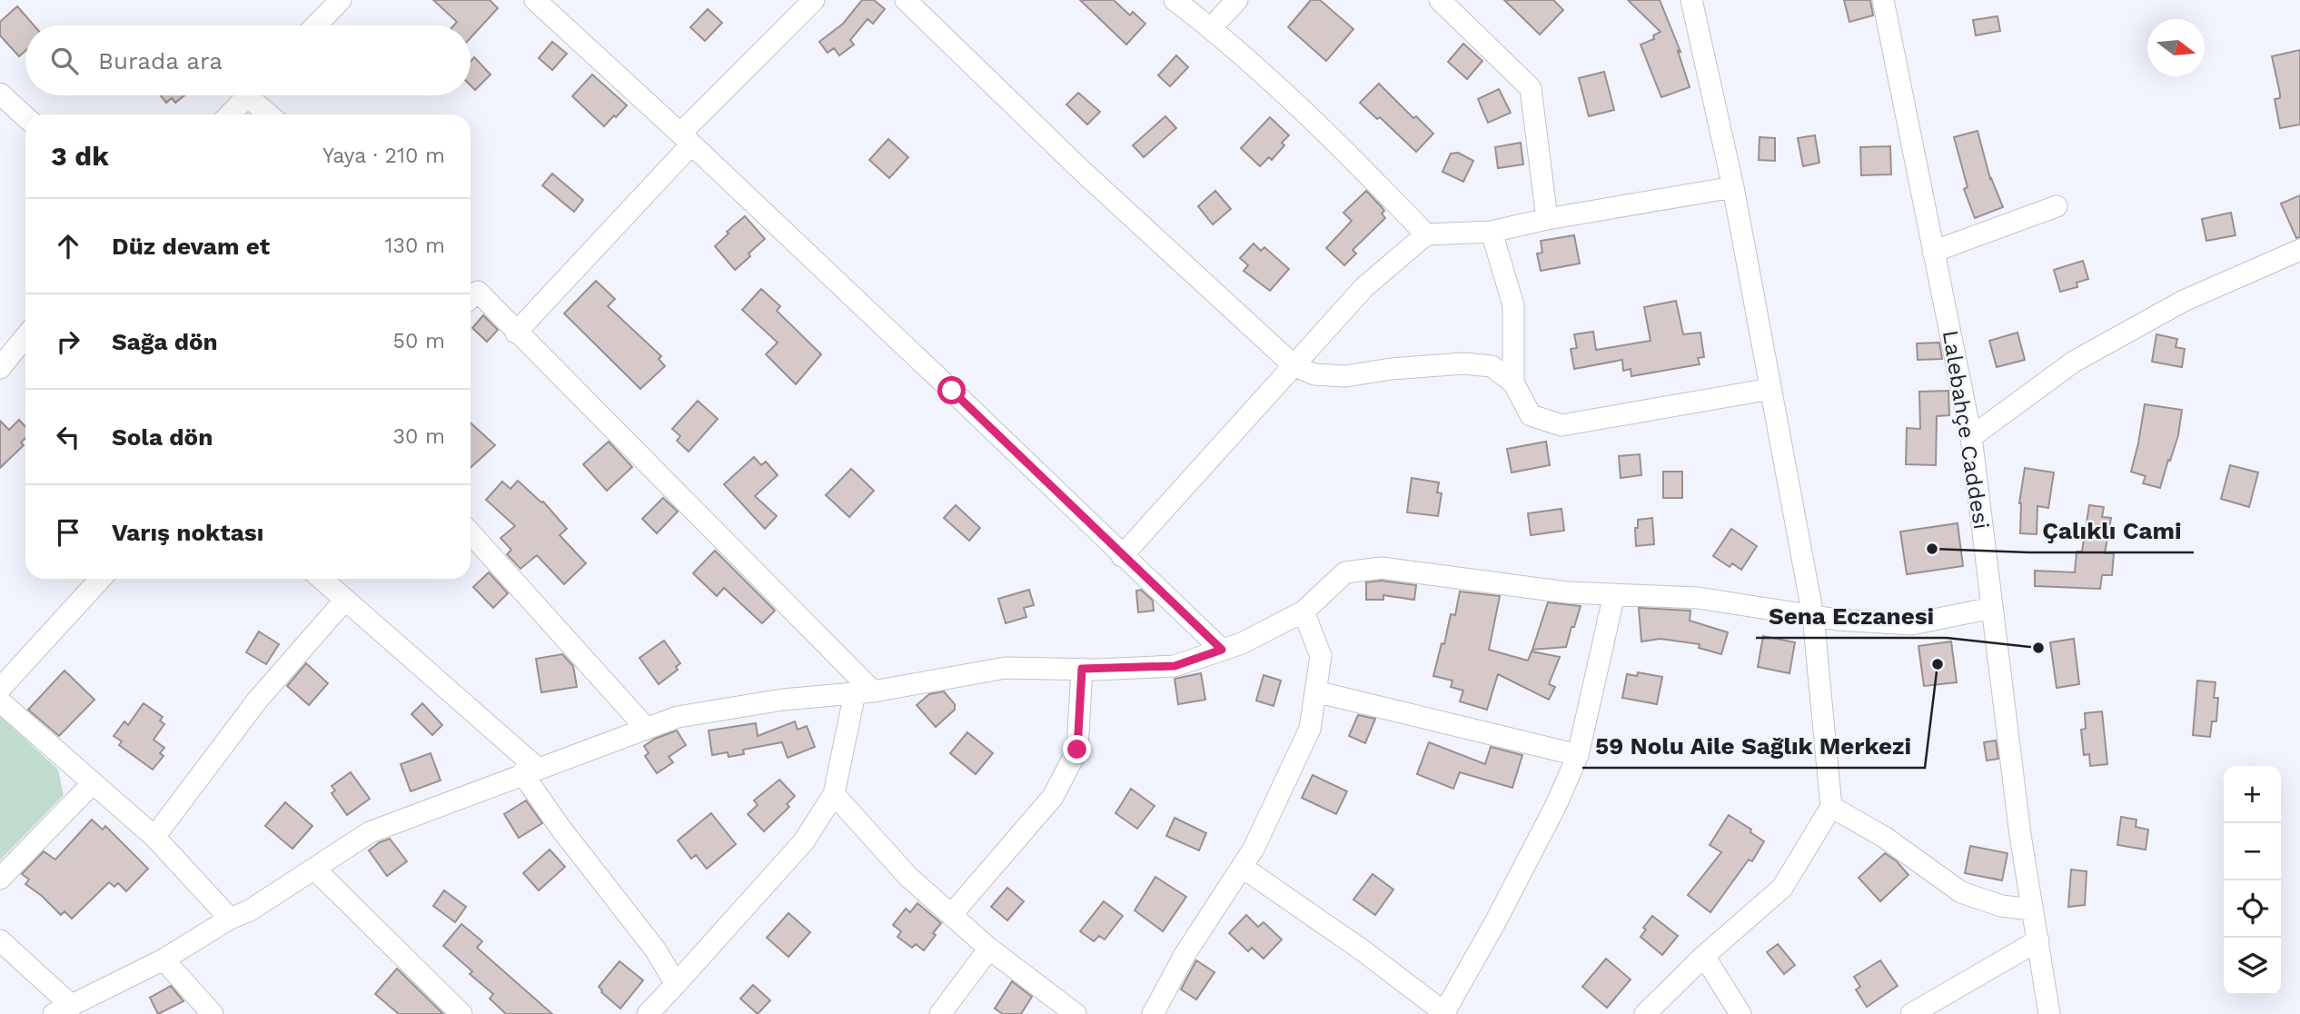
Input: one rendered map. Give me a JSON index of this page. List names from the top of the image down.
{
  "streets": {
    "street": ["Lalebahçe Caddesi"]
  },
  "places": ["Çalıklı Cami", "Sena Eczanesi", "59 Nolu Aile Sağlık Merkezi"],
  "north": "right",
  "page": {
    "search": "Burada ara",
    "heading": ["3 dk", "Yaya · 210 m"],
    "list": [
      ["Düz devam et", "130 m"],
      ["Sağa dön", "50 m"],
      ["Sola dön", "30 m"],
      "Varış noktası"
    ],
    "map_buttons": ["+", "−"]
  }
}
